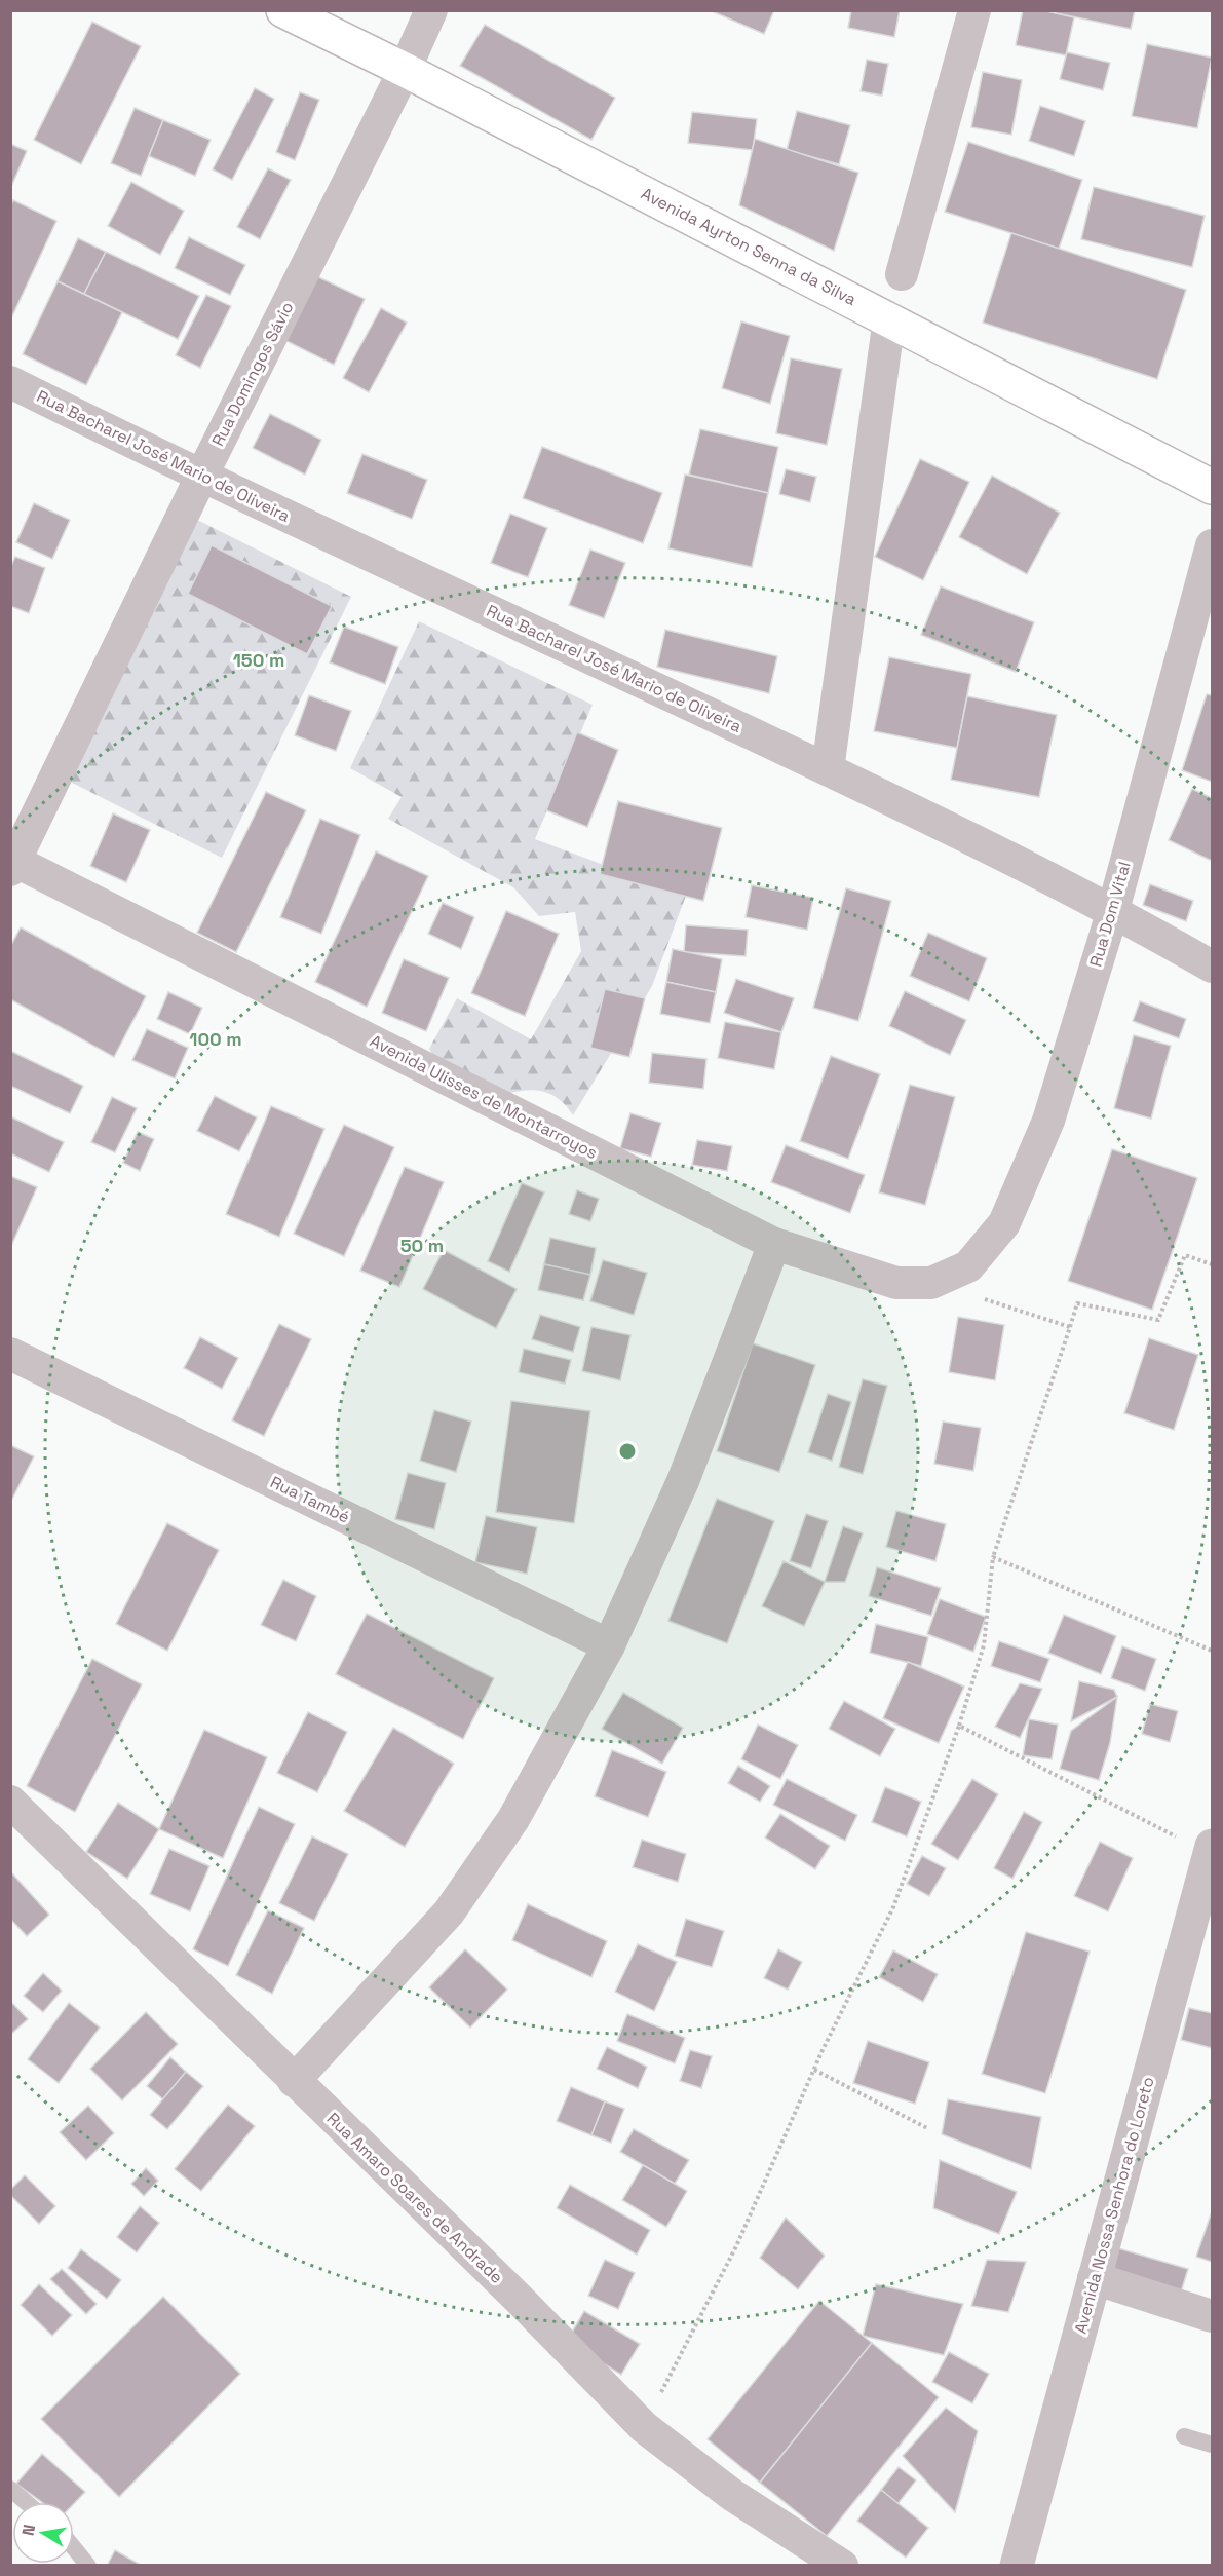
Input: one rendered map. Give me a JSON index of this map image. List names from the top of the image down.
{
  "streets": {
    "main road": ["Avenida Ayrton Senna da Silva"],
    "street": [
      "Rua Domingos Sávio",
      "Rua Bacharel José Mario de Oliveira",
      "Rua Dom Vital",
      "Avenida Ulisses de Montarroyos",
      "Rua També",
      "Rua Amaro Soares de Andrade",
      "Avenida Nossa Senhora do Loreto"
    ]
  },
  "crossings": [
    ["Avenida Ayrton Senna da Silva", "Rua Domingos Sávio"],
    ["Rua Domingos Sávio", "Rua Bacharel José Mario de Oliveira"],
    ["Rua Domingos Sávio", "Avenida Ulisses de Montarroyos"],
    ["Rua Bacharel José Mario de Oliveira", "Rua Dom Vital"],
    ["Rua Dom Vital", "Avenida Ulisses de Montarroyos"]
  ],
  "north": "left",
  "rings": ["150 m", "100 m", "50 m"]
}
